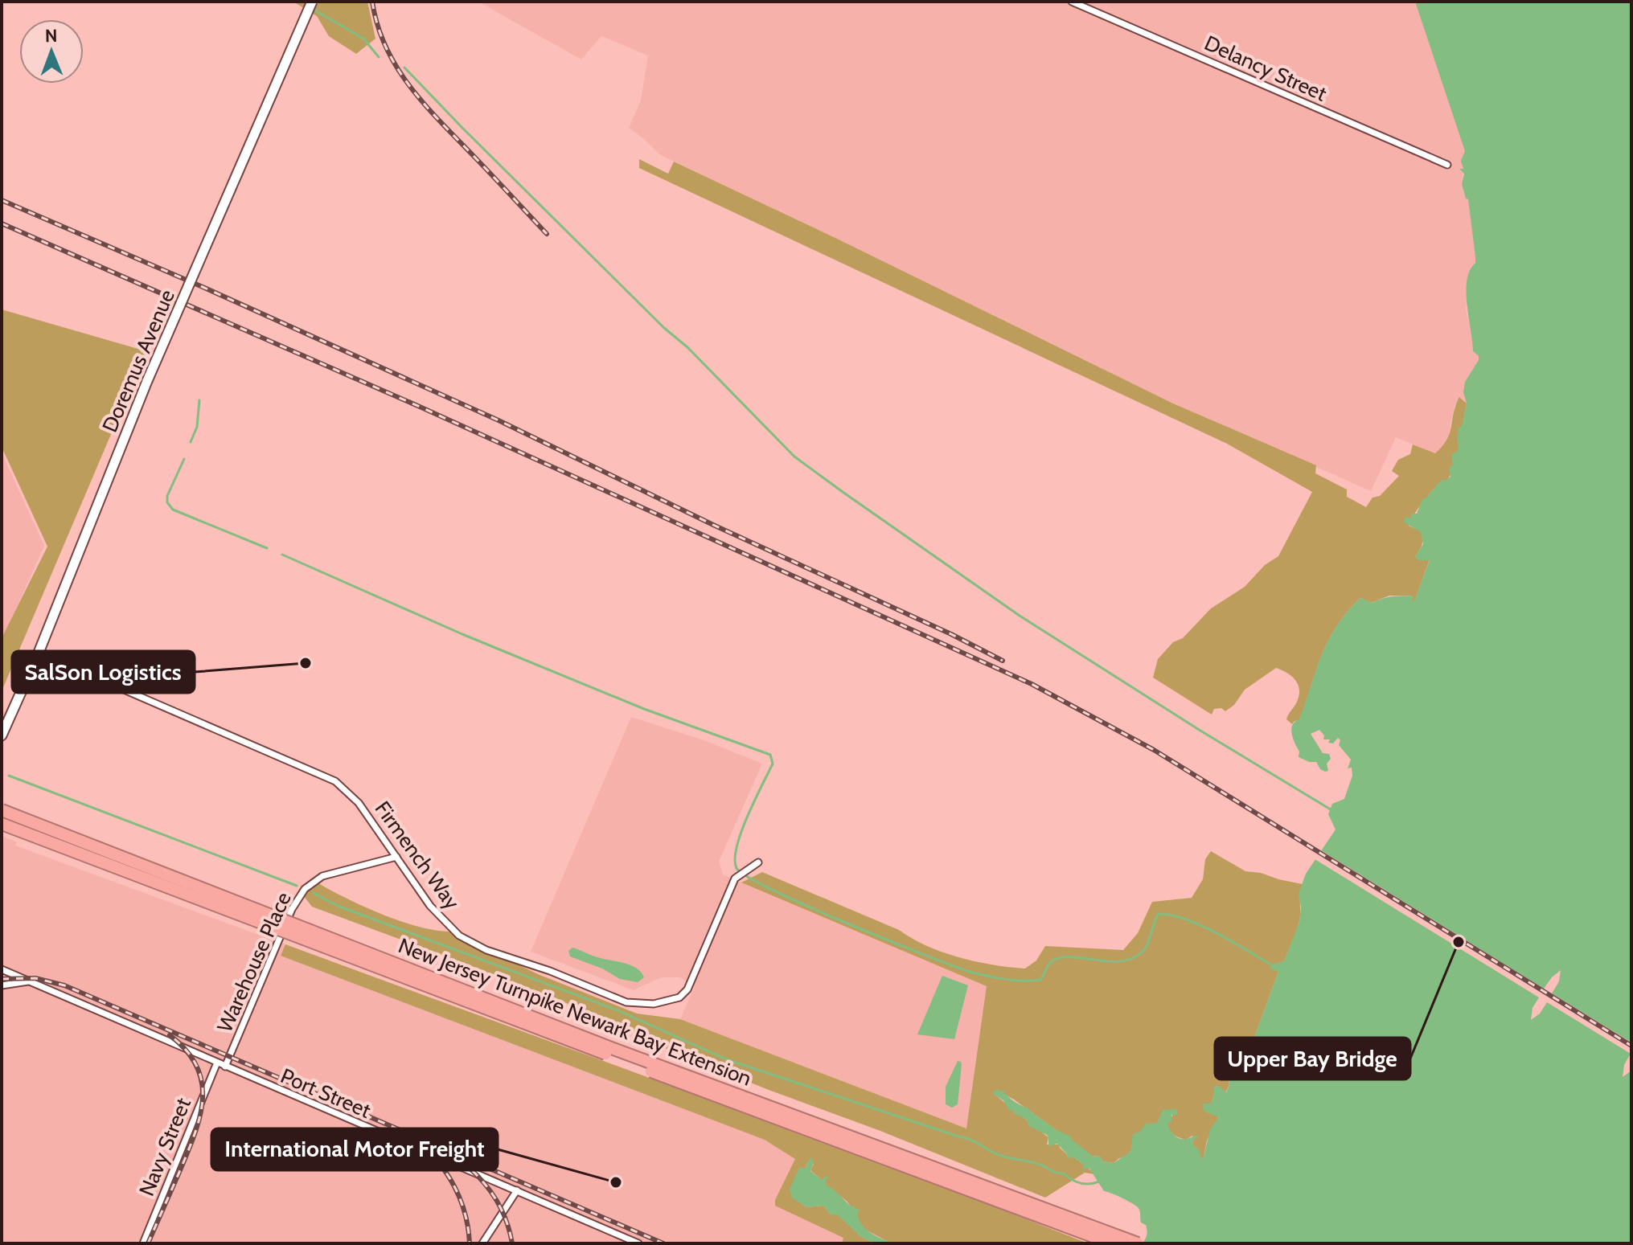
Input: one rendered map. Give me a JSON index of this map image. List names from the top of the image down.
{
  "streets": {
    "highway": ["New Jersey Turnpike Newark Bay Extension"],
    "main road": ["Doremus Avenue"],
    "street": [
      "Delancy Street",
      "Firmench Way",
      "Warehouse Place",
      "Port Street",
      "Navy Street"
    ]
  },
  "crossings": [
    ["Doremus Avenue", "Firmench Way"],
    ["Firmench Way", "Warehouse Place"],
    ["Warehouse Place", "Port Street"],
    ["Port Street", "Navy Street"]
  ],
  "places": ["SalSon Logistics", "Upper Bay Bridge", "International Motor Freight"],
  "north": "top"
}
